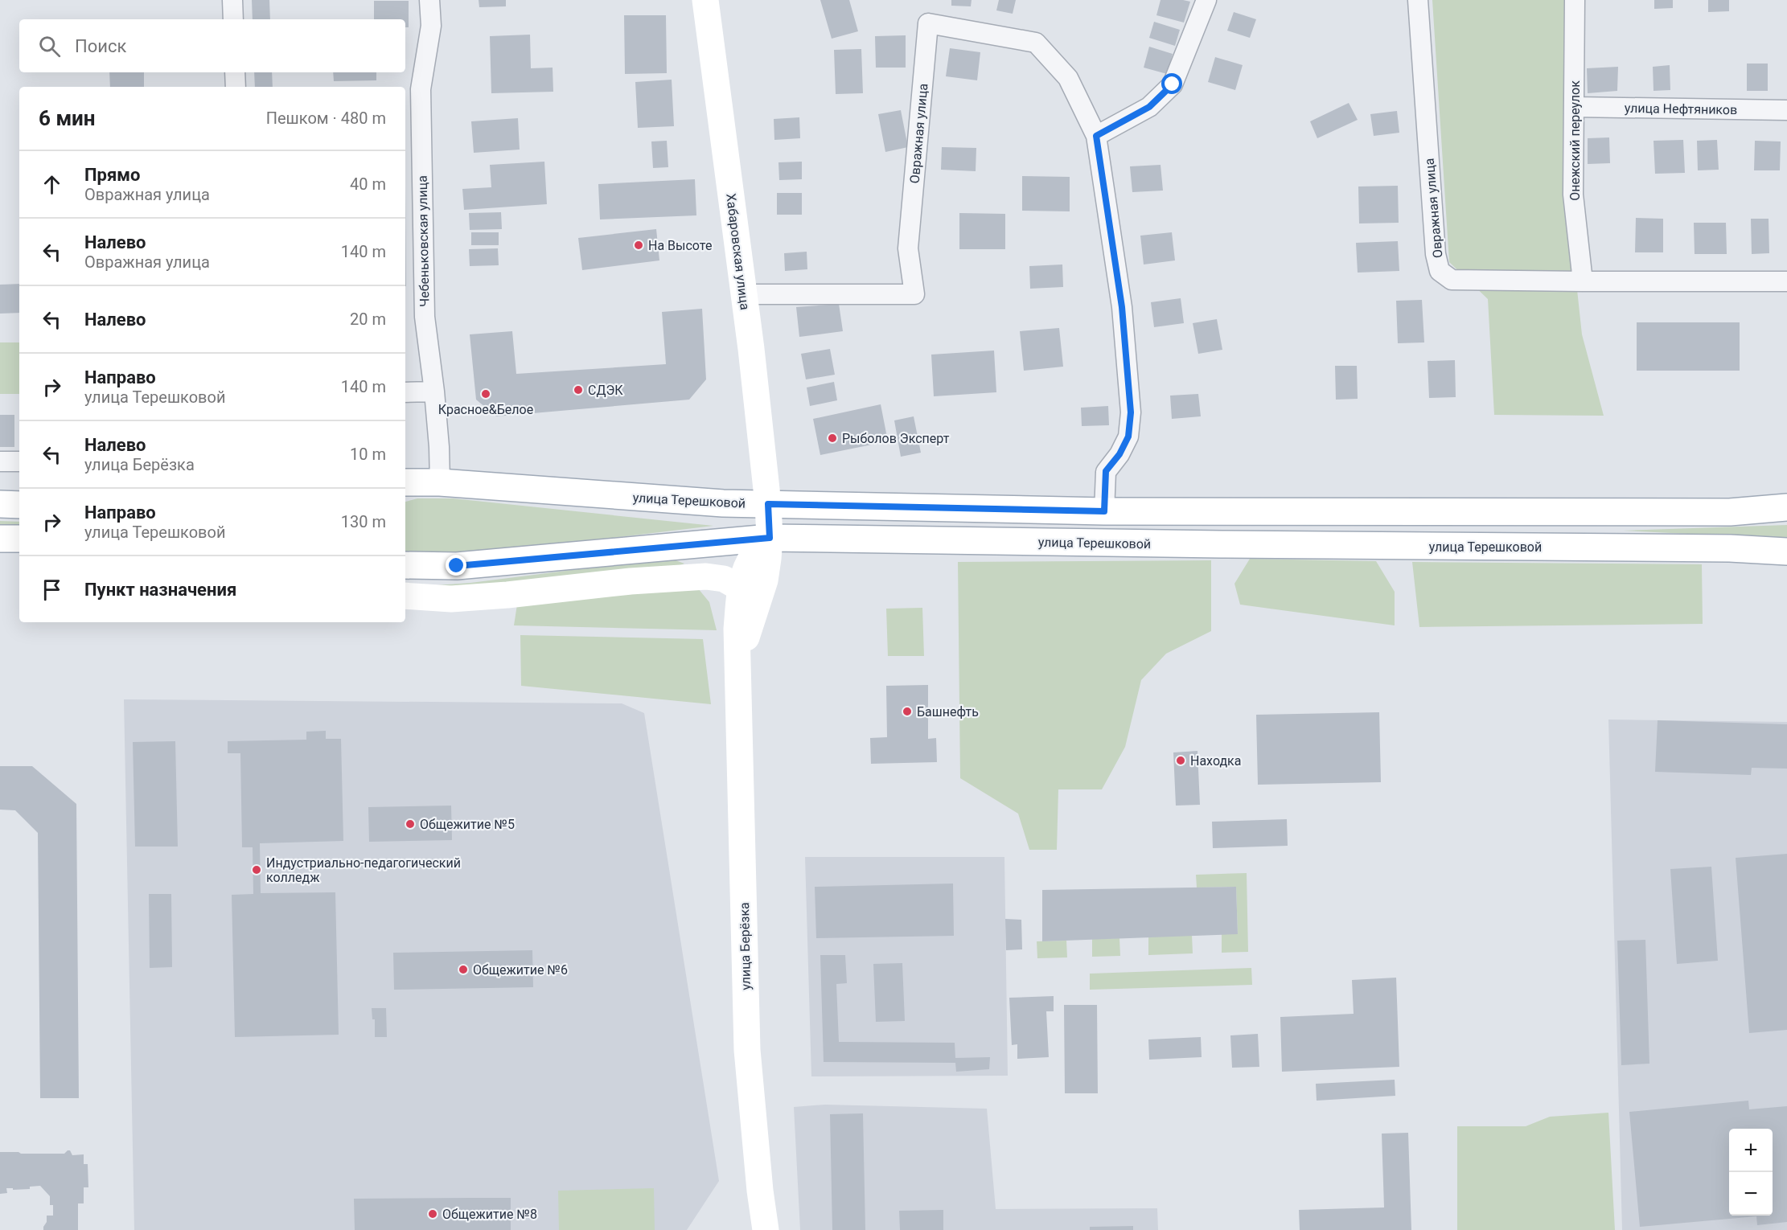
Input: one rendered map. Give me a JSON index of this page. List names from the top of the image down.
{
  "streets": {
    "main road": ["Хабаровская улица", "улица Терешковой", "улица Берёзка"],
    "street": [
      "улица Нефтяников",
      "Овражная улица",
      "Онежский переулок",
      "Чебеньковская улица"
    ]
  },
  "crossings": [
    ["улица Нефтяников", "Онежский переулок"],
    ["Овражная улица", "Онежский переулок"],
    ["Овражная улица", "Хабаровская улица"],
    ["Овражная улица", "улица Терешковой"],
    ["Чебеньковская улица", "улица Терешковой"],
    ["Хабаровская улица", "улица Терешковой"],
    ["Хабаровская улица", "улица Берёзка"],
    ["улица Терешковой", "улица Берёзка"]
  ],
  "places": [
    "На Высоте",
    "СДЭК",
    "Красное&Белое",
    "Рыболов Эксперт",
    "Башнефть",
    "Находка",
    "Общежитие №5",
    "Индустриально-педагогический колледж",
    "Общежитие №6",
    "Общежитие №8"
  ],
  "page": {
    "search": "Поиск",
    "heading": ["6 мин", "Пешком · 480 m"],
    "list": [
      ["Прямо", "Овражная улица", "40 m"],
      ["Налево", "Овражная улица", "140 m"],
      ["Налево", "20 m"],
      ["Направо", "улица Терешковой", "140 m"],
      ["Налево", "улица Берёзка", "10 m"],
      ["Направо", "улица Терешковой", "130 m"],
      "Пункт назначения"
    ],
    "map_buttons": ["+", "−"]
  }
}
